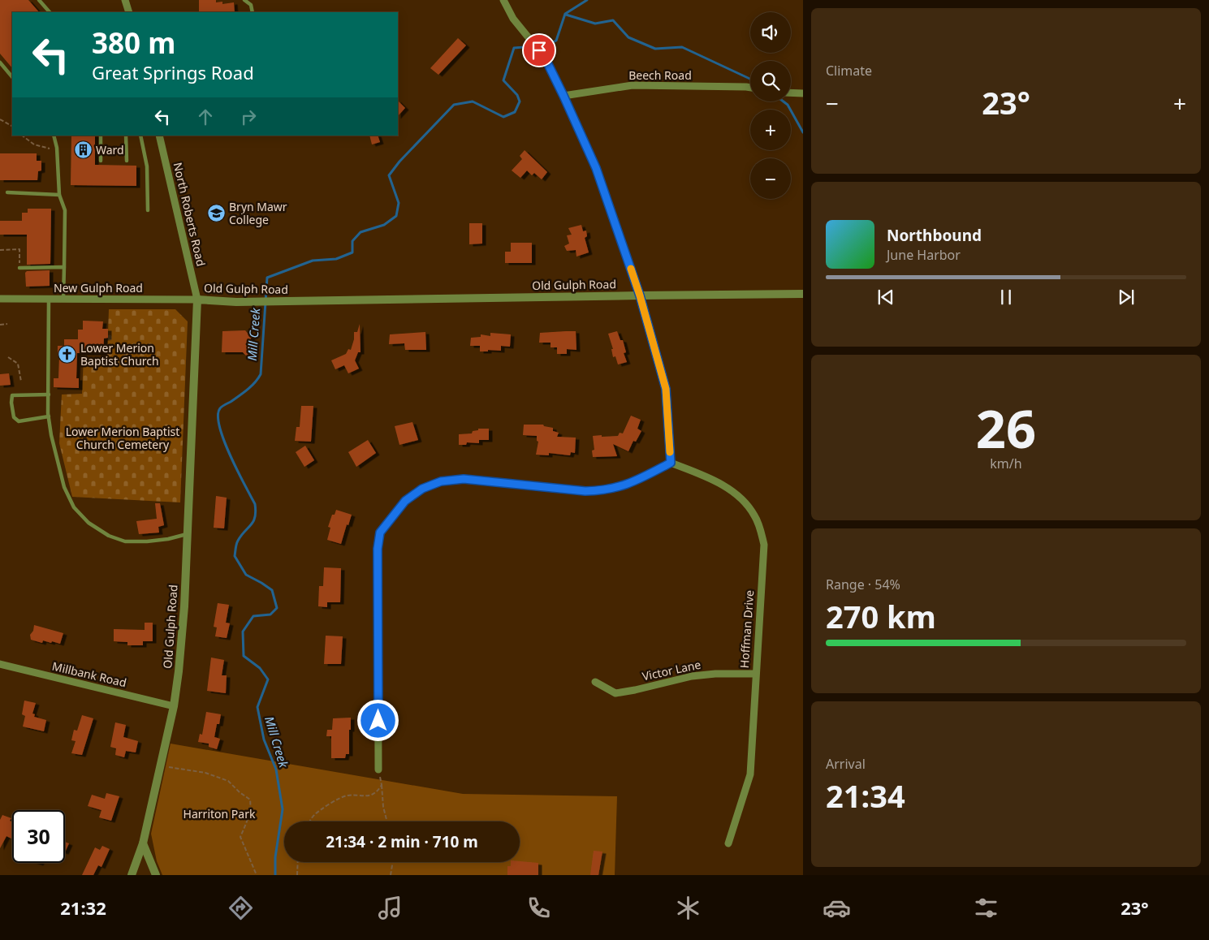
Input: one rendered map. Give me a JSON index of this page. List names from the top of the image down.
{
  "streets": {
    "street": [
      "Beech Road",
      "North Roberts Road",
      "Old Gulph Road",
      "New Gulph Road",
      "Hoffman Drive",
      "Victor Lane",
      "Millbank Road"
    ]
  },
  "crossings": [
    ["North Roberts Road", "Old Gulph Road"],
    ["North Roberts Road", "New Gulph Road"],
    ["Old Gulph Road", "New Gulph Road"],
    ["Old Gulph Road", "Millbank Road"],
    ["Hoffman Drive", "Victor Lane"]
  ],
  "water": ["Mill Creek"],
  "parks": ["Lower Merion Baptist Church Cemetery", "Harriton Park"],
  "places": {
    "building": ["Ward"],
    "school or university": ["Bryn Mawr College"],
    "church": ["Lower Merion Baptist Church"]
  },
  "page": {
    "tile": [
      "Climate",
      ["26", "km/h"],
      ["Range · 54%", "270 km"],
      ["Arrival", "21:34"]
    ],
    "map_buttons": ["+", "−"],
    "turn": ["380 m", "Great Springs Road"],
    "heat": ["−", "23°", "+"],
    "song": ["Northbound", "June Harbor"],
    "limit": "30",
    "trip": "21:34 · 2 min · 710 m",
    "tabs": ["21:32", "23°"]
  }
}
